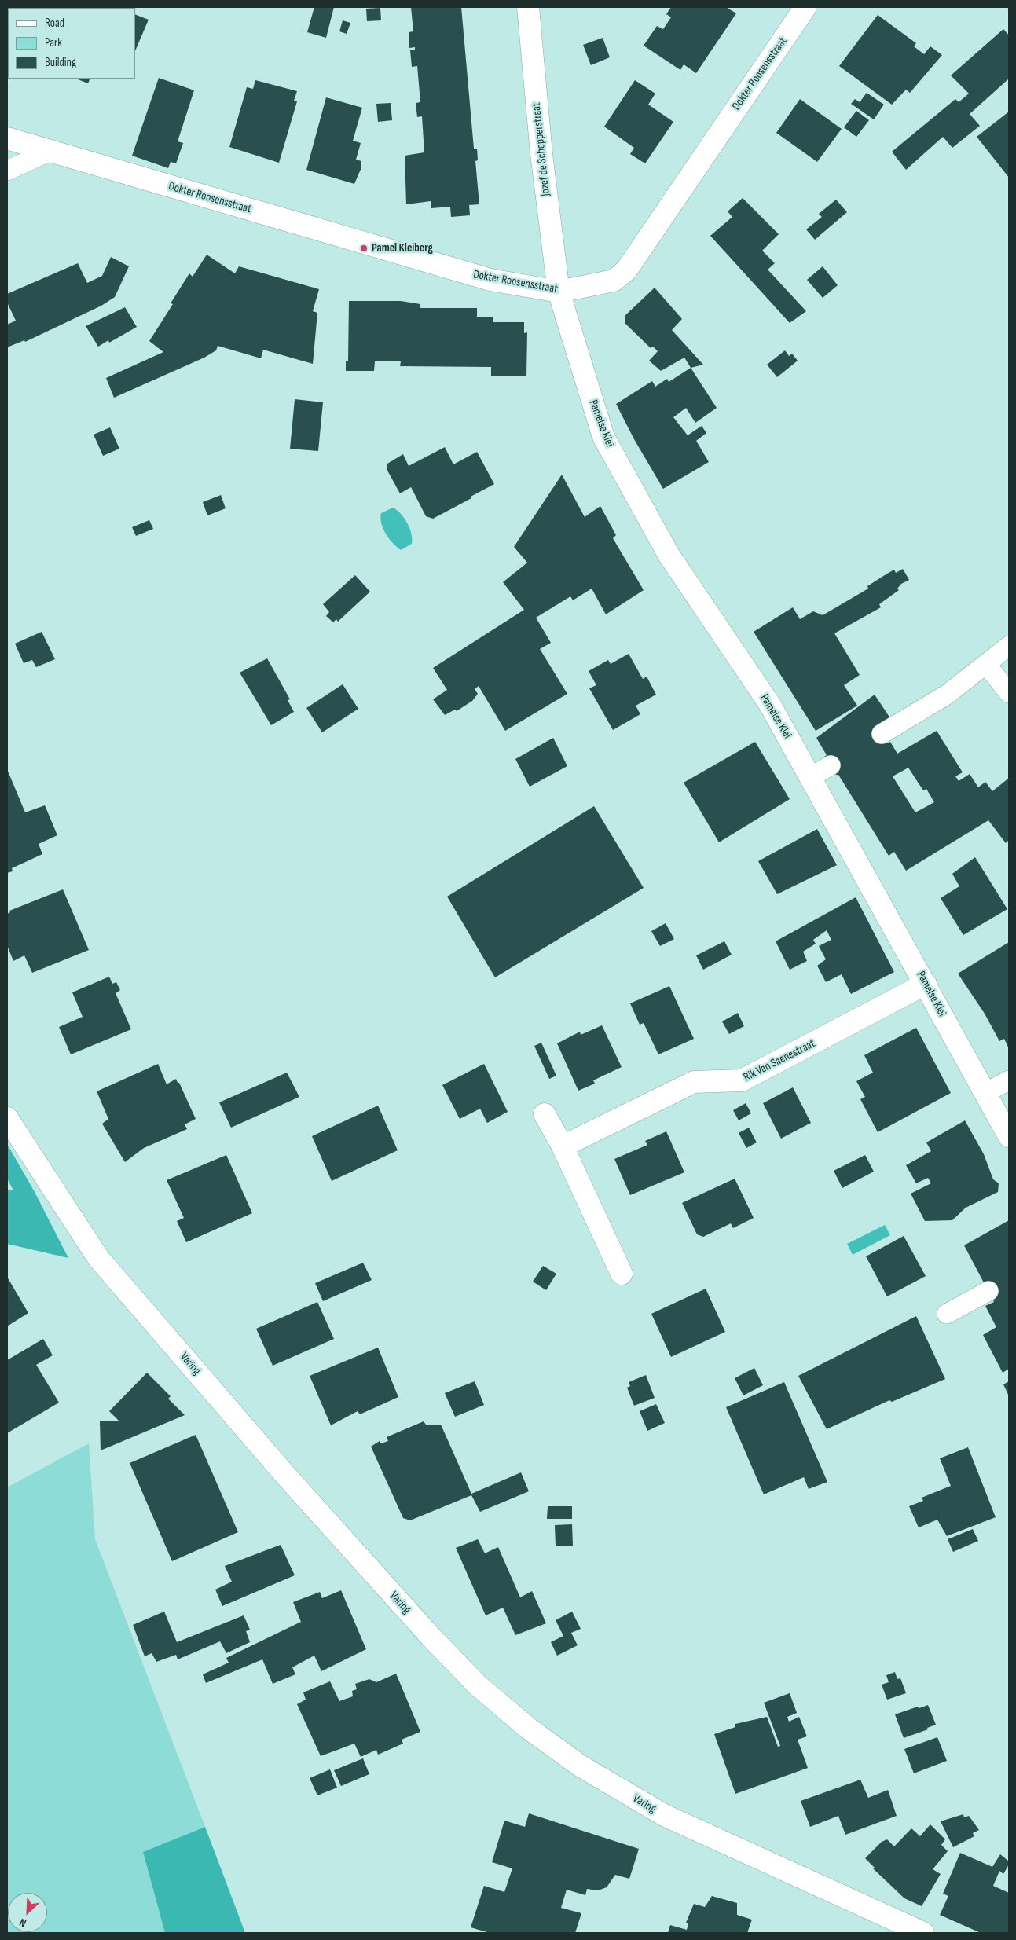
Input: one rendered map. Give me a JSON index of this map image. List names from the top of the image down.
{
  "streets": {
    "street": [
      "Dokter Roosensstraat",
      "Jozef de Schepperstraat",
      "Pamelse Klei",
      "Rik Van Saenestraat",
      "Varing"
    ]
  },
  "crossings": [
    ["Dokter Roosensstraat", "Jozef de Schepperstraat"],
    ["Dokter Roosensstraat", "Pamelse Klei"],
    ["Jozef de Schepperstraat", "Pamelse Klei"],
    ["Pamelse Klei", "Rik Van Saenestraat"]
  ],
  "places": ["Pamel Kleiberg"],
  "legend": ["Road", "Park", "Building"],
  "north": "bottom left"
}
